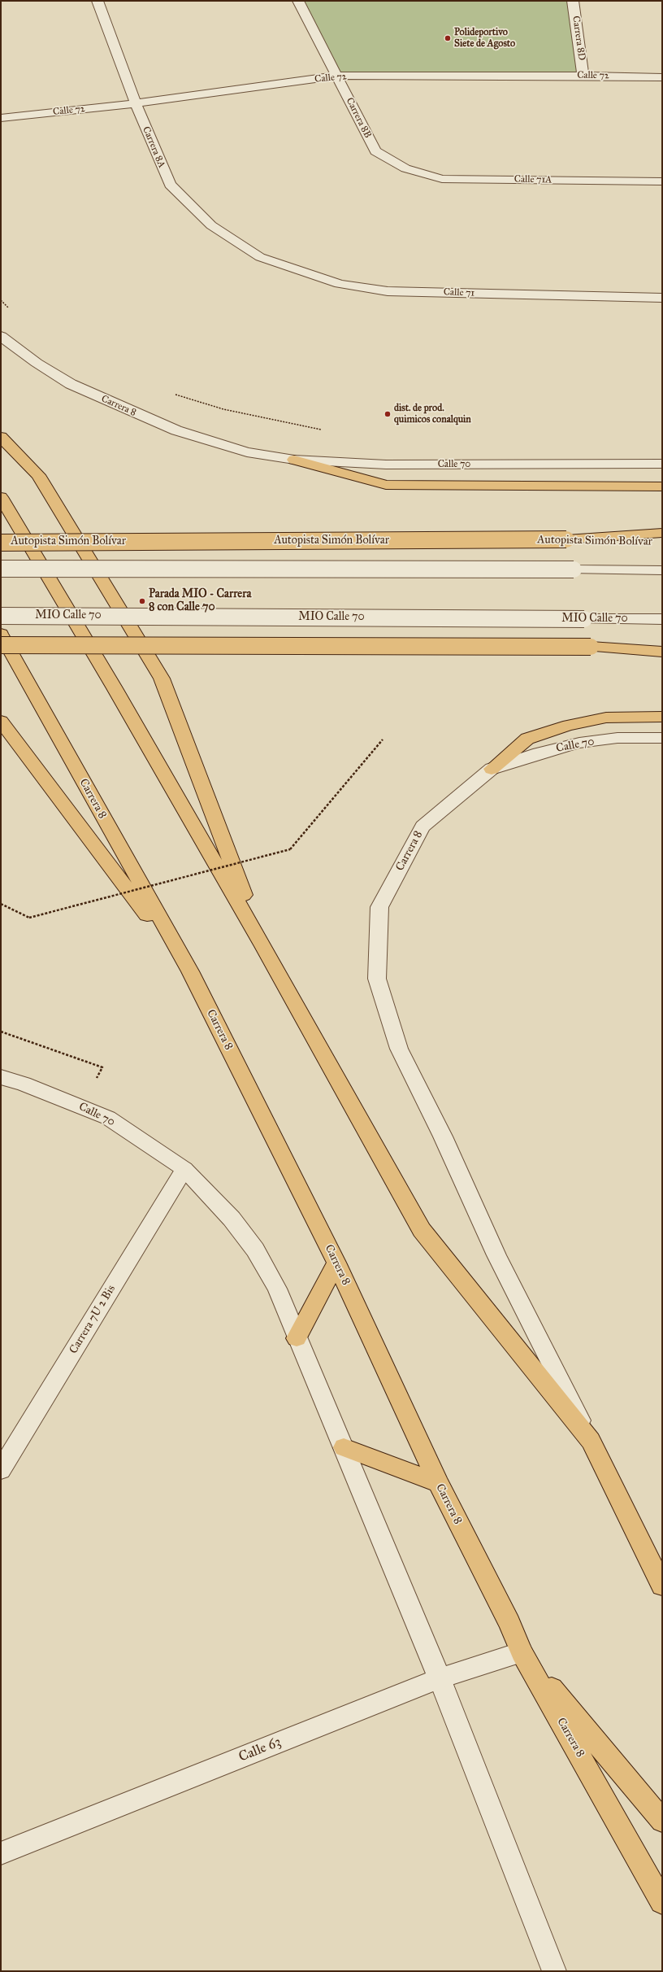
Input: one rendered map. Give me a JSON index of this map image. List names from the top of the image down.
{
  "streets": {
    "main road": ["Carrera 8", "Autopista Simón Bolívar"],
    "street": [
      "Carrera 8D",
      "Calle 72",
      "Carrera 8B",
      "Carrera 8A",
      "Calle 71A",
      "Calle 71",
      "Calle 70",
      "MIO Calle 70",
      "Carrera 7U 2 Bis",
      "Calle 63"
    ]
  },
  "crossings": [
    ["Carrera 8D", "Calle 72"],
    ["Calle 72", "Carrera 8B"],
    ["Calle 72", "Carrera 8A"],
    ["Carrera 8B", "Calle 71A"],
    ["Carrera 8A", "Calle 71"],
    ["Carrera 8", "Calle 70"],
    ["Carrera 8", "Calle 63"],
    ["Calle 70", "Carrera 7U 2 Bis"]
  ],
  "places": ["Polideportivo Siete de Agosto", "dist. de prod. quimicos conalquin", "Parada MIO - Carrera 8 con Calle 70"]
}
